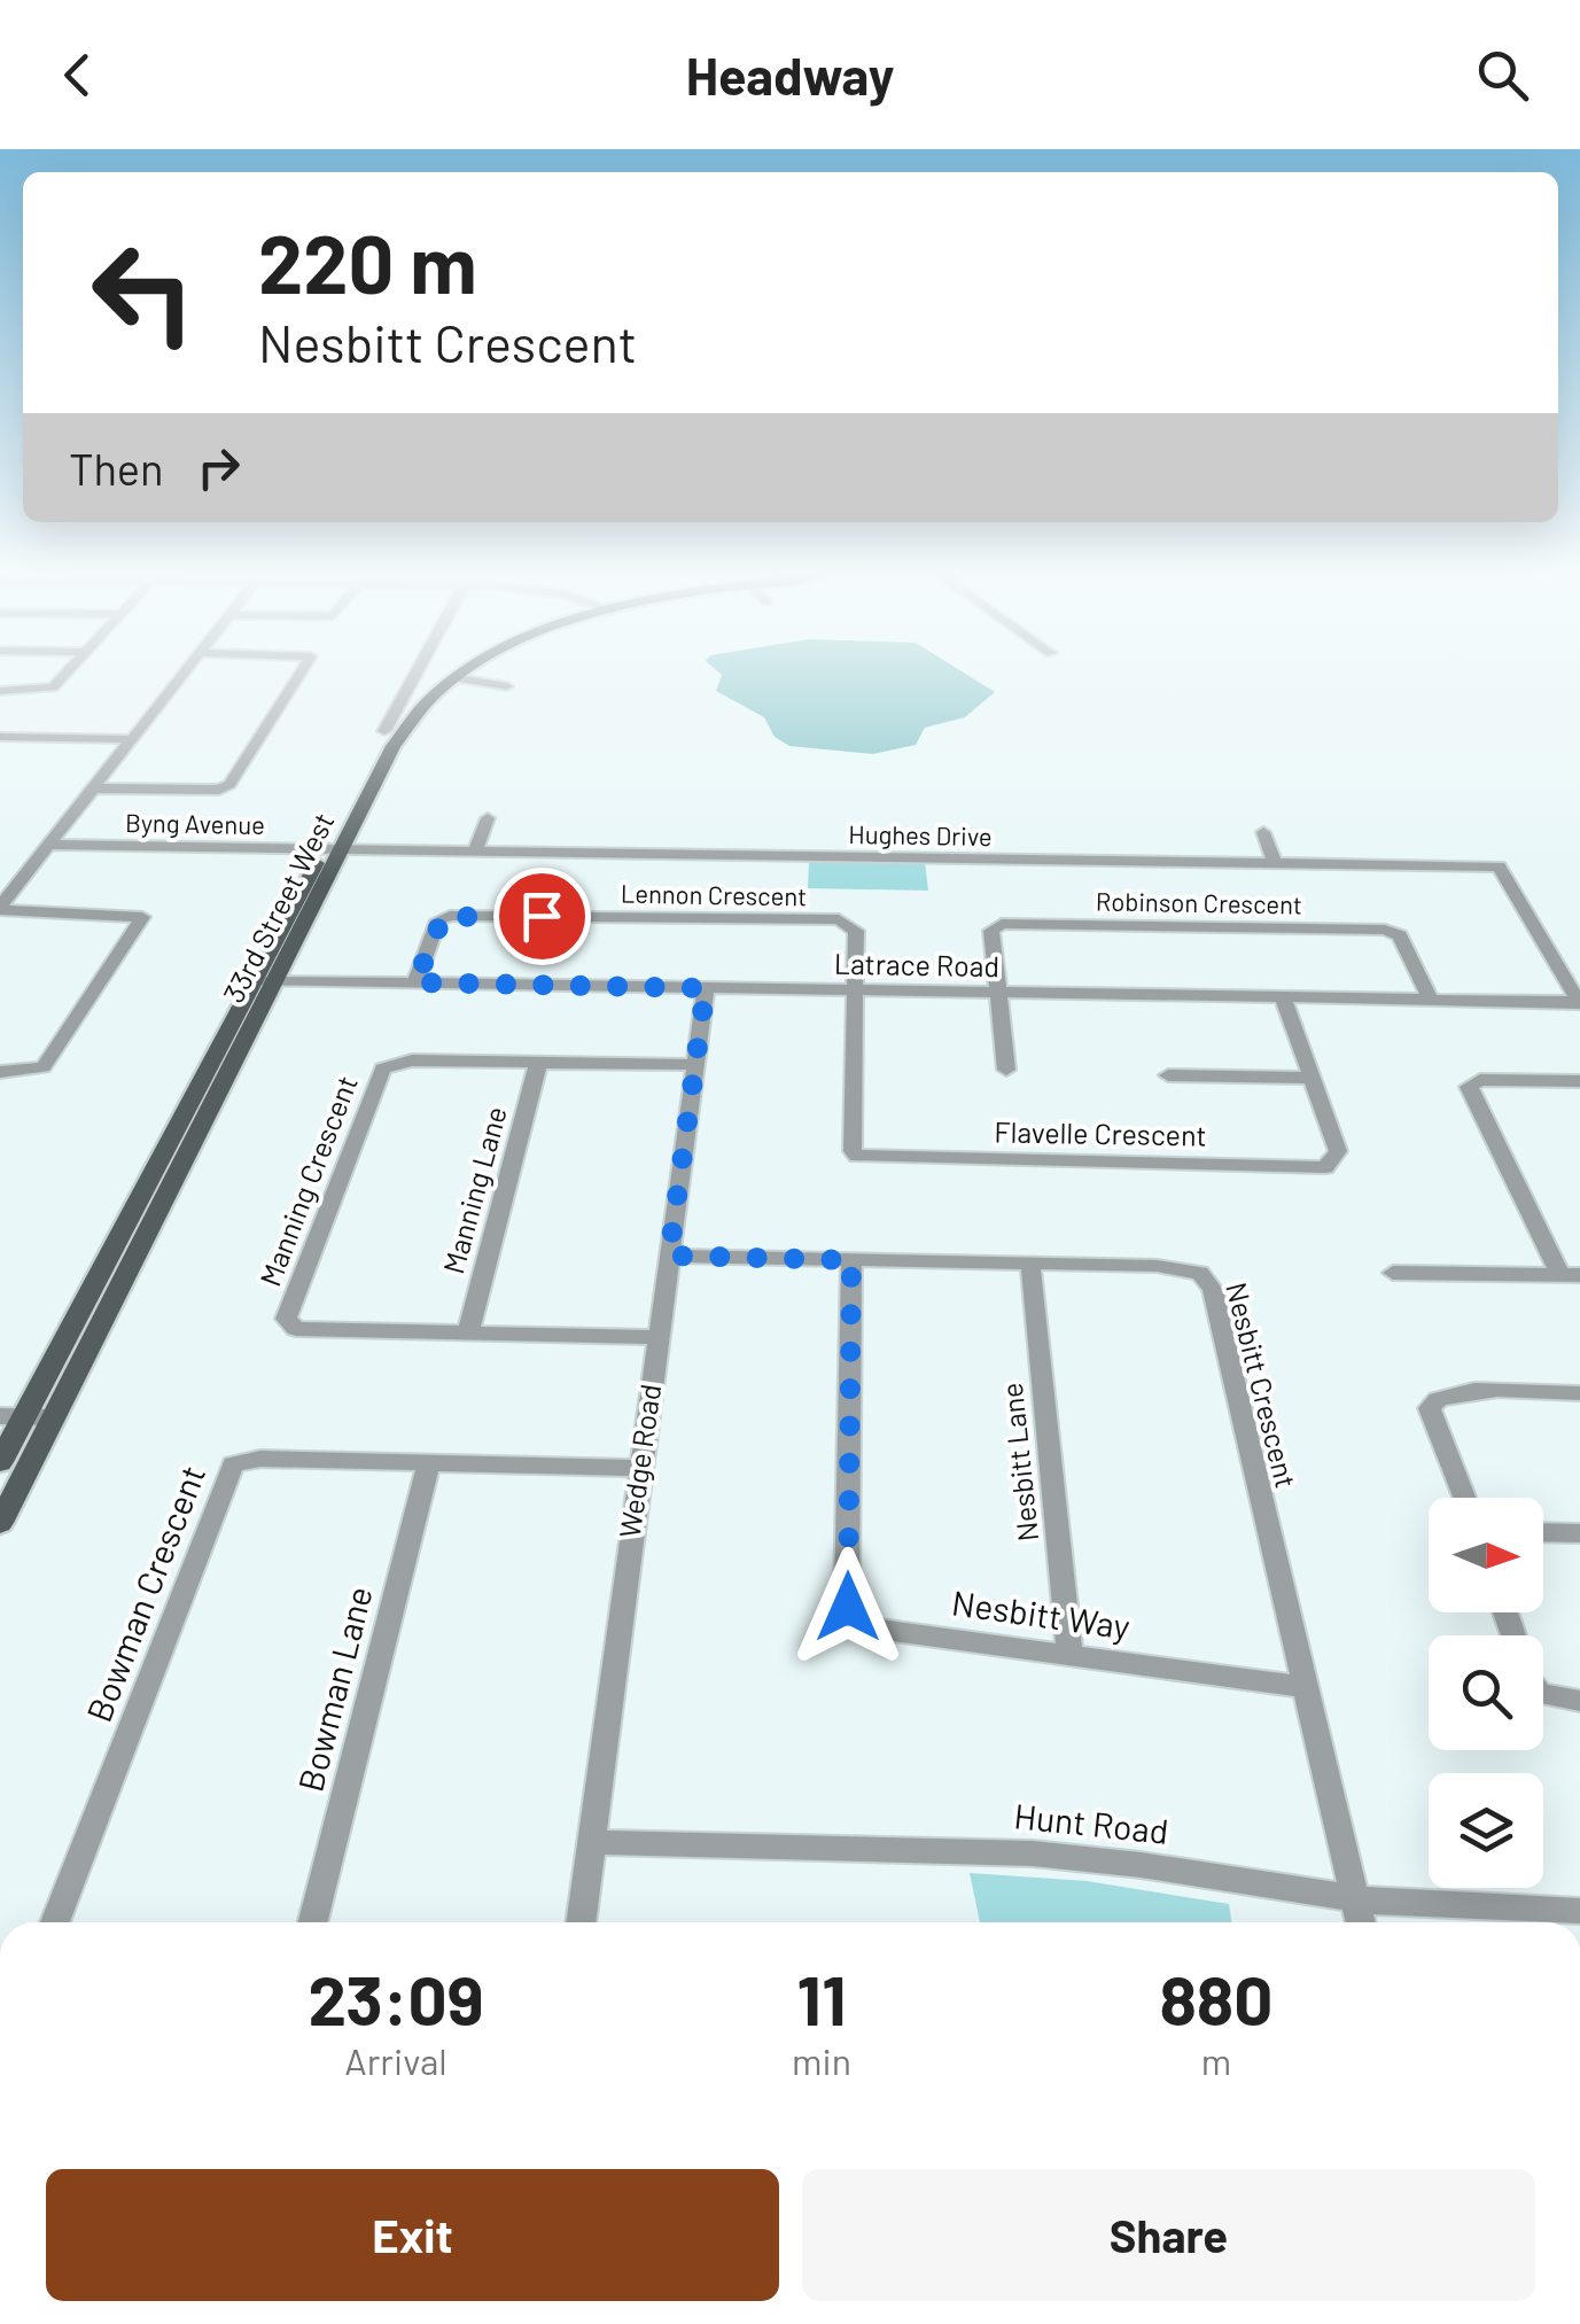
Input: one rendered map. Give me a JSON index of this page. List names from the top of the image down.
{
  "streets": {
    "main road": ["33rd Street West"],
    "street": [
      "Byng Avenue",
      "Hughes Drive",
      "Lennon Crescent",
      "Robinson Crescent",
      "Latrace Road",
      "Flavelle Crescent",
      "Manning Crescent",
      "Manning Lane",
      "Nesbitt Crescent",
      "Wedge Road",
      "Nesbitt Lane",
      "Bowman Crescent",
      "Nesbitt Way",
      "Bowman Lane",
      "Hunt Road"
    ]
  },
  "crossings": [
    ["Byng Avenue", "Hughes Drive"],
    ["Byng Avenue", "33rd Street West"],
    ["Hughes Drive", "33rd Street West"],
    ["Hughes Drive", "Latrace Road"],
    ["Lennon Crescent", "Latrace Road"],
    ["Lennon Crescent", "Flavelle Crescent"],
    ["Robinson Crescent", "Latrace Road"],
    ["33rd Street West", "Latrace Road"],
    ["Latrace Road", "Flavelle Crescent"],
    ["Latrace Road", "Wedge Road"],
    ["Manning Crescent", "Manning Lane"],
    ["Manning Crescent", "Wedge Road"],
    ["Nesbitt Crescent", "Wedge Road"],
    ["Nesbitt Crescent", "Nesbitt Lane"],
    ["Nesbitt Crescent", "Nesbitt Way"],
    ["Nesbitt Crescent", "Hunt Road"],
    ["Wedge Road", "Bowman Crescent"],
    ["Wedge Road", "Hunt Road"],
    ["Nesbitt Lane", "Nesbitt Way"],
    ["Bowman Crescent", "Bowman Lane"]
  ],
  "north": "right",
  "page": {
    "header": "Headway",
    "turn": ["220 m", "Nesbitt Crescent"],
    "then": "Then",
    "eta": [
      "23:09",
      "Arrival",
      "11",
      "min",
      "880",
      "m"
    ],
    "buttons": ["Exit", "Share"]
  }
}
